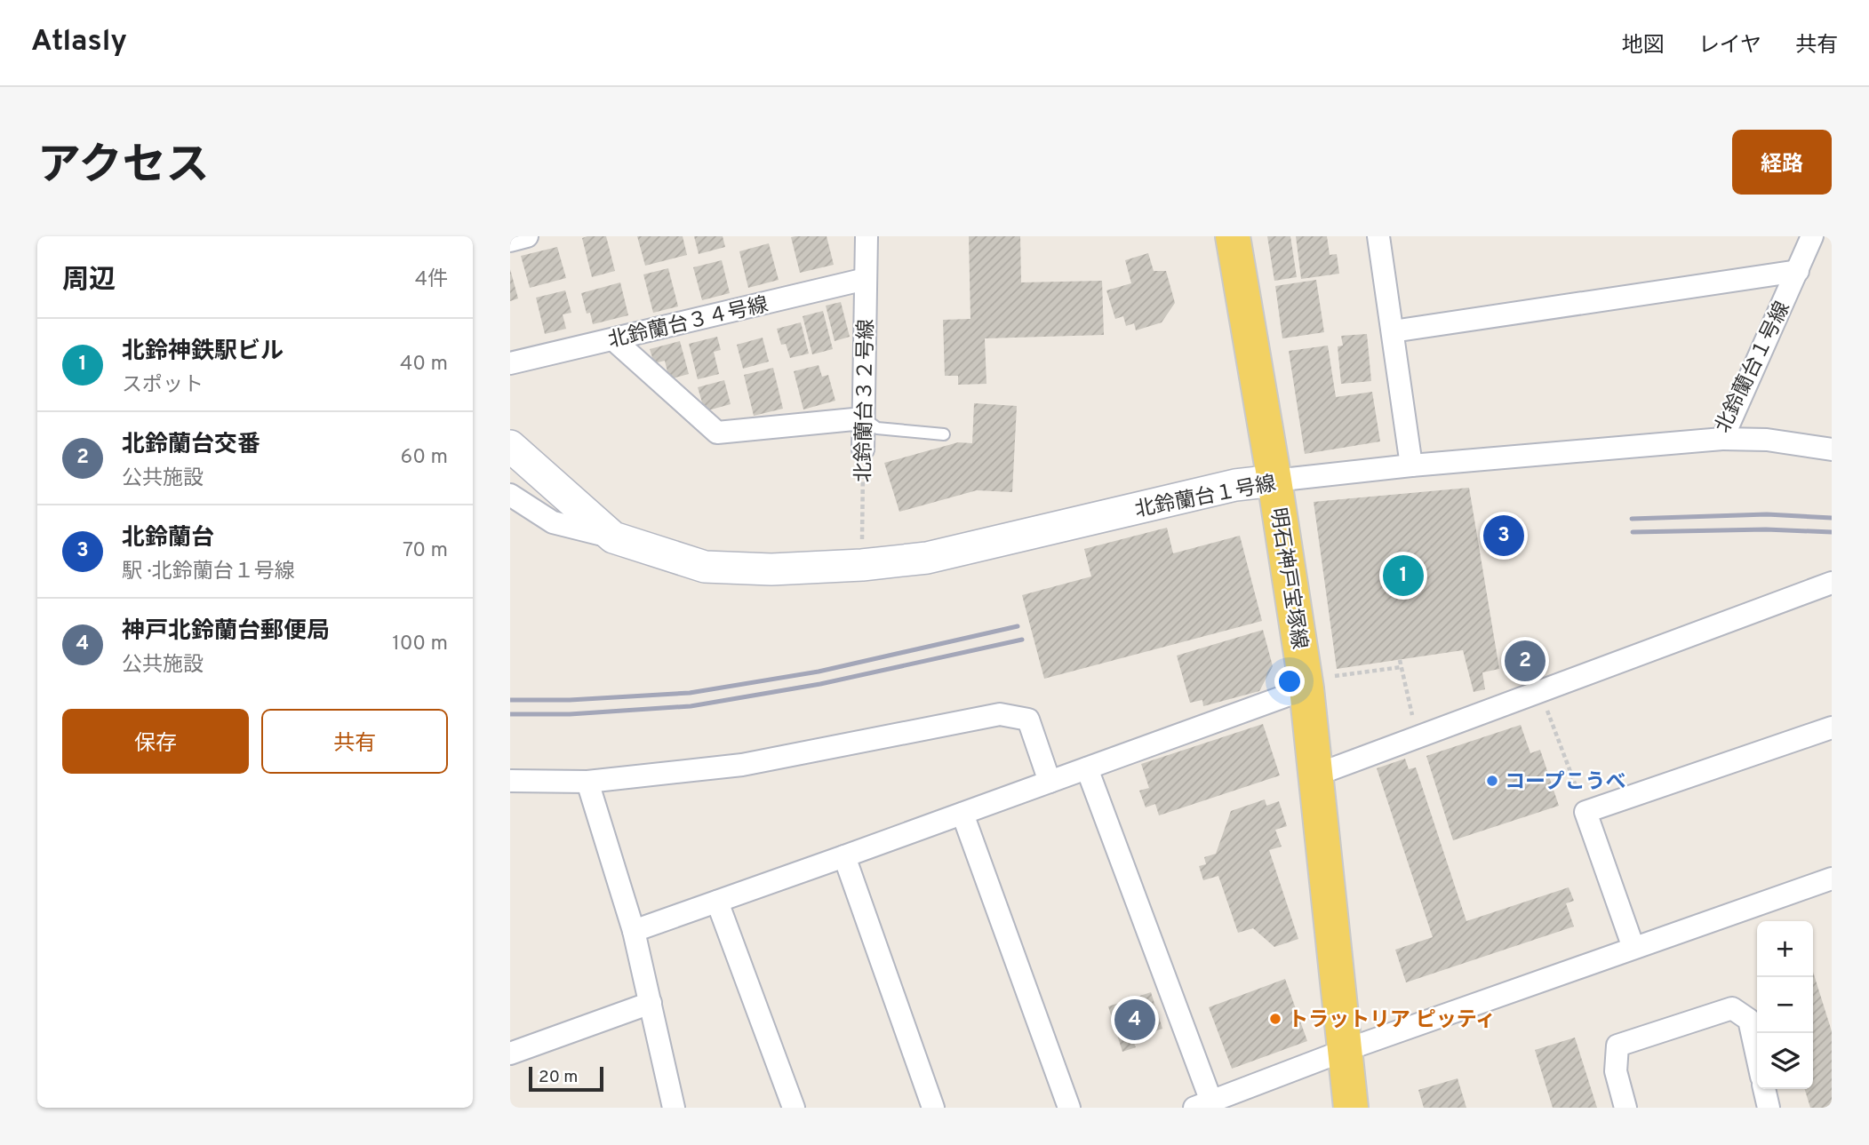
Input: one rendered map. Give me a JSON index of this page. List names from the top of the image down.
{
  "streets": {
    "main road": ["明石神戸宝塚線"],
    "street": ["北鈴蘭台３４号線", "北鈴蘭台１号線", "北鈴蘭台３２号線"]
  },
  "crossings": [
    ["北鈴蘭台３４号線", "北鈴蘭台３２号線"],
    ["北鈴蘭台１号線", "北鈴蘭台３２号線"],
    ["北鈴蘭台１号線", "明石神戸宝塚線"]
  ],
  "places": ["コープこうべ", "トラットリア ピッティ"],
  "scale_bar": "20 m",
  "page": {
    "header": "Atlasly",
    "nav": ["地図", "レイヤ", "共有"],
    "title": "アクセス",
    "buttons": [
      "経路",
      ["保存", "共有"]
    ],
    "heading": ["周辺", "4件"],
    "list": [
      {
        "mark": "1",
        "name": "北鈴神鉄駅ビル",
        "note": "スポット",
        "value": "40 m"
      },
      {
        "mark": "2",
        "name": "北鈴蘭台交番",
        "note": "公共施設",
        "value": "60 m"
      },
      {
        "mark": "3",
        "name": "北鈴蘭台",
        "note": "駅 · 北鈴蘭台１号線",
        "value": "70 m"
      },
      {
        "mark": "4",
        "name": "神戸北鈴蘭台郵便局",
        "note": "公共施設",
        "value": "100 m"
      }
    ],
    "pins": [
      "3",
      "1",
      "2",
      "4"
    ],
    "map_buttons": ["+", "−"],
    "scale": "20 m"
  }
}
